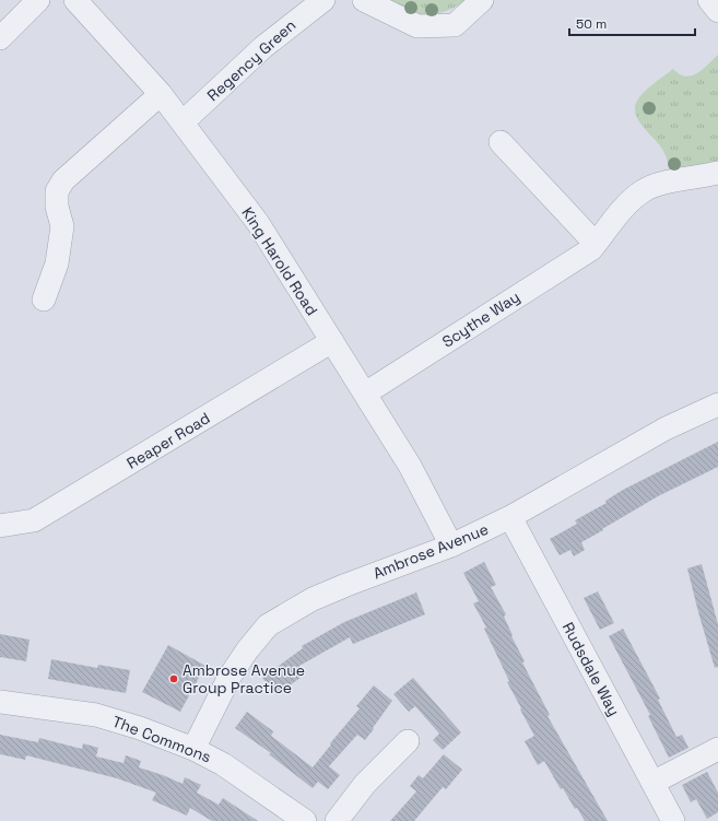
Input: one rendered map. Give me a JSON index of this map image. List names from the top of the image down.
{
  "streets": {
    "street": [
      "Regency Green",
      "King Harold Road",
      "Scythe Way",
      "Reaper Road",
      "Ambrose Avenue",
      "Rudsdale Way",
      "The Commons"
    ]
  },
  "crossings": [
    ["Regency Green", "King Harold Road"],
    ["King Harold Road", "Scythe Way"],
    ["King Harold Road", "Reaper Road"],
    ["King Harold Road", "Ambrose Avenue"],
    ["Ambrose Avenue", "Rudsdale Way"],
    ["Ambrose Avenue", "The Commons"]
  ],
  "places": ["Ambrose Avenue Group Practice"],
  "scale_bar": "50 m"
}
